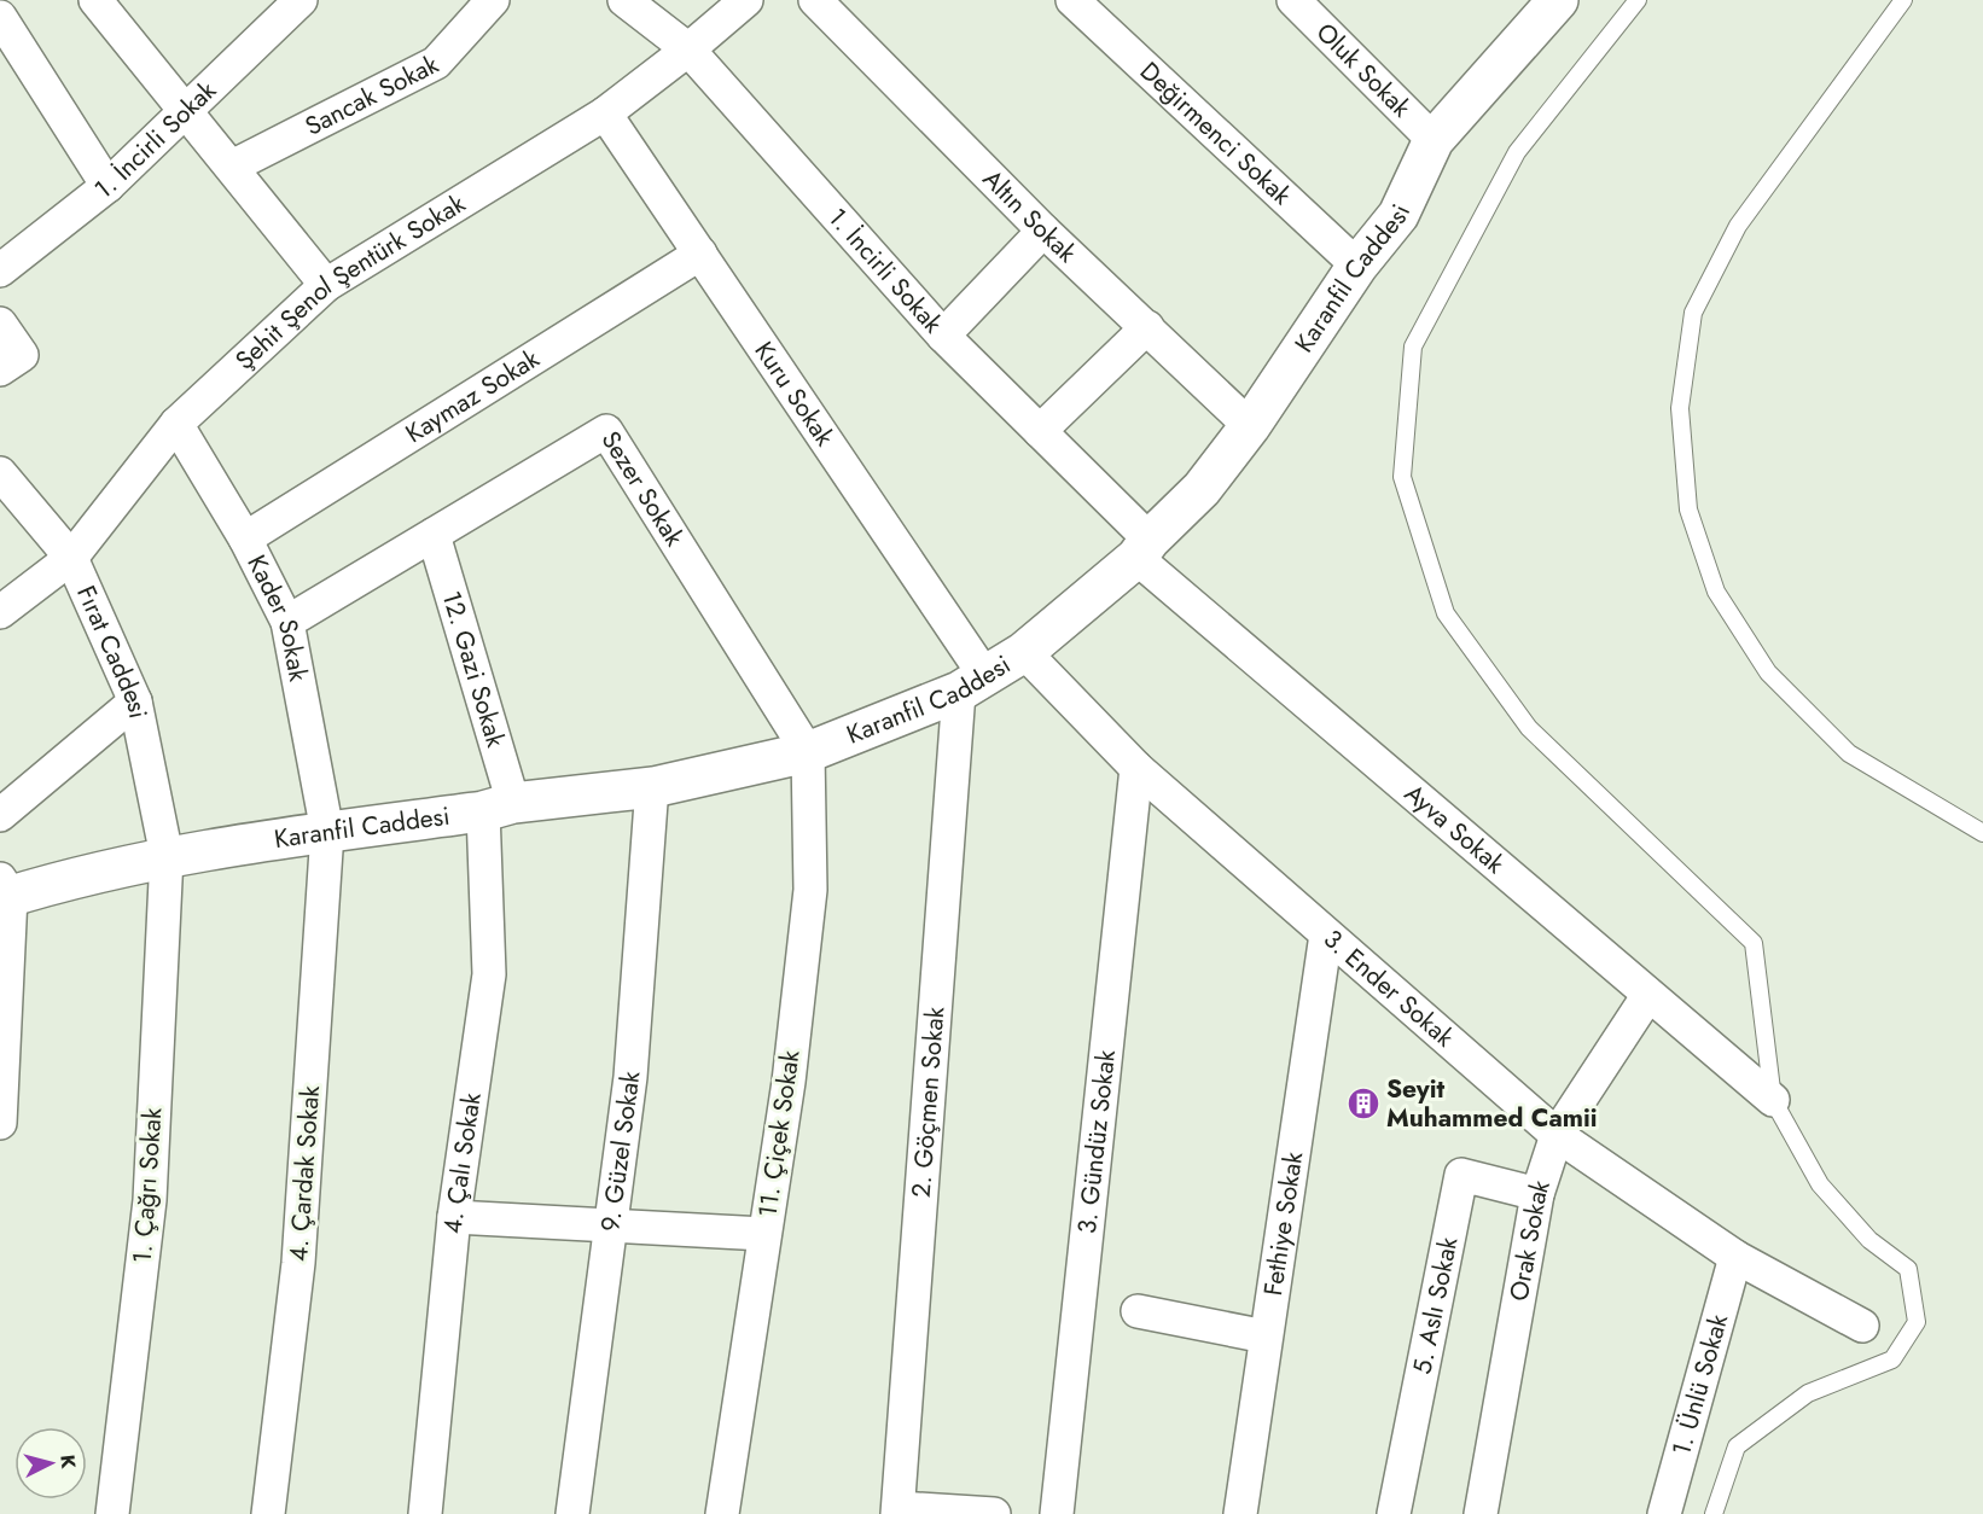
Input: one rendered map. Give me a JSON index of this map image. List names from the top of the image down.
{
  "streets": {
    "street": [
      "Oluk Sokak",
      "Sancak Sokak",
      "Değirmenci Sokak",
      "1. İncirli Sokak",
      "Altın Sokak",
      "Karanfil Caddesi",
      "Şehit Şenol Şentürk Sokak",
      "Kuru Sokak",
      "Kaymaz Sokak",
      "Sezer Sokak",
      "Kader Sokak",
      "Fırat Caddesi",
      "12. Gazi Sokak",
      "Ayva Sokak",
      "3. Ender Sokak",
      "2. Göçmen Sokak",
      "11. Çiçek Sokak",
      "3. Gündüz Sokak",
      "9. Güzel Sokak",
      "4. Çalı Sokak",
      "4. Çardak Sokak",
      "1. Çağrı Sokak",
      "Fethiye Sokak",
      "Orak Sokak",
      "5. Aslı Sokak",
      "1. Ünlü Sokak"
    ]
  },
  "crossings": [
    ["Oluk Sokak", "Karanfil Caddesi"],
    ["Değirmenci Sokak", "Karanfil Caddesi"],
    ["1. İncirli Sokak", "Karanfil Caddesi"],
    ["1. İncirli Sokak", "Şehit Şenol Şentürk Sokak"],
    ["1. İncirli Sokak", "Ayva Sokak"],
    ["Altın Sokak", "Karanfil Caddesi"],
    ["Karanfil Caddesi", "Kuru Sokak"],
    ["Karanfil Caddesi", "Sezer Sokak"],
    ["Karanfil Caddesi", "Kader Sokak"],
    ["Karanfil Caddesi", "Fırat Caddesi"],
    ["Karanfil Caddesi", "12. Gazi Sokak"],
    ["Karanfil Caddesi", "Ayva Sokak"],
    ["Karanfil Caddesi", "3. Ender Sokak"],
    ["Karanfil Caddesi", "2. Göçmen Sokak"],
    ["Karanfil Caddesi", "11. Çiçek Sokak"],
    ["Karanfil Caddesi", "9. Güzel Sokak"],
    ["Karanfil Caddesi", "4. Çalı Sokak"],
    ["Karanfil Caddesi", "4. Çardak Sokak"],
    ["Karanfil Caddesi", "1. Çağrı Sokak"],
    ["Şehit Şenol Şentürk Sokak", "Kuru Sokak"],
    ["Şehit Şenol Şentürk Sokak", "Kader Sokak"],
    ["Şehit Şenol Şentürk Sokak", "Fırat Caddesi"],
    ["Kuru Sokak", "Kaymaz Sokak"],
    ["Kuru Sokak", "2. Göçmen Sokak"],
    ["Kaymaz Sokak", "Kader Sokak"],
    ["Sezer Sokak", "Kader Sokak"],
    ["Sezer Sokak", "12. Gazi Sokak"],
    ["Sezer Sokak", "11. Çiçek Sokak"],
    ["Kader Sokak", "4. Çardak Sokak"],
    ["Fırat Caddesi", "1. Çağrı Sokak"],
    ["12. Gazi Sokak", "4. Çalı Sokak"],
    ["Ayva Sokak", "Orak Sokak"],
    ["3. Ender Sokak", "3. Gündüz Sokak"],
    ["3. Ender Sokak", "Fethiye Sokak"],
    ["3. Ender Sokak", "Orak Sokak"],
    ["3. Ender Sokak", "1. Ünlü Sokak"],
    ["Orak Sokak", "5. Aslı Sokak"]
  ],
  "places": {
    "building": ["Seyit Muhammed Camii"]
  },
  "north": "right"
}
